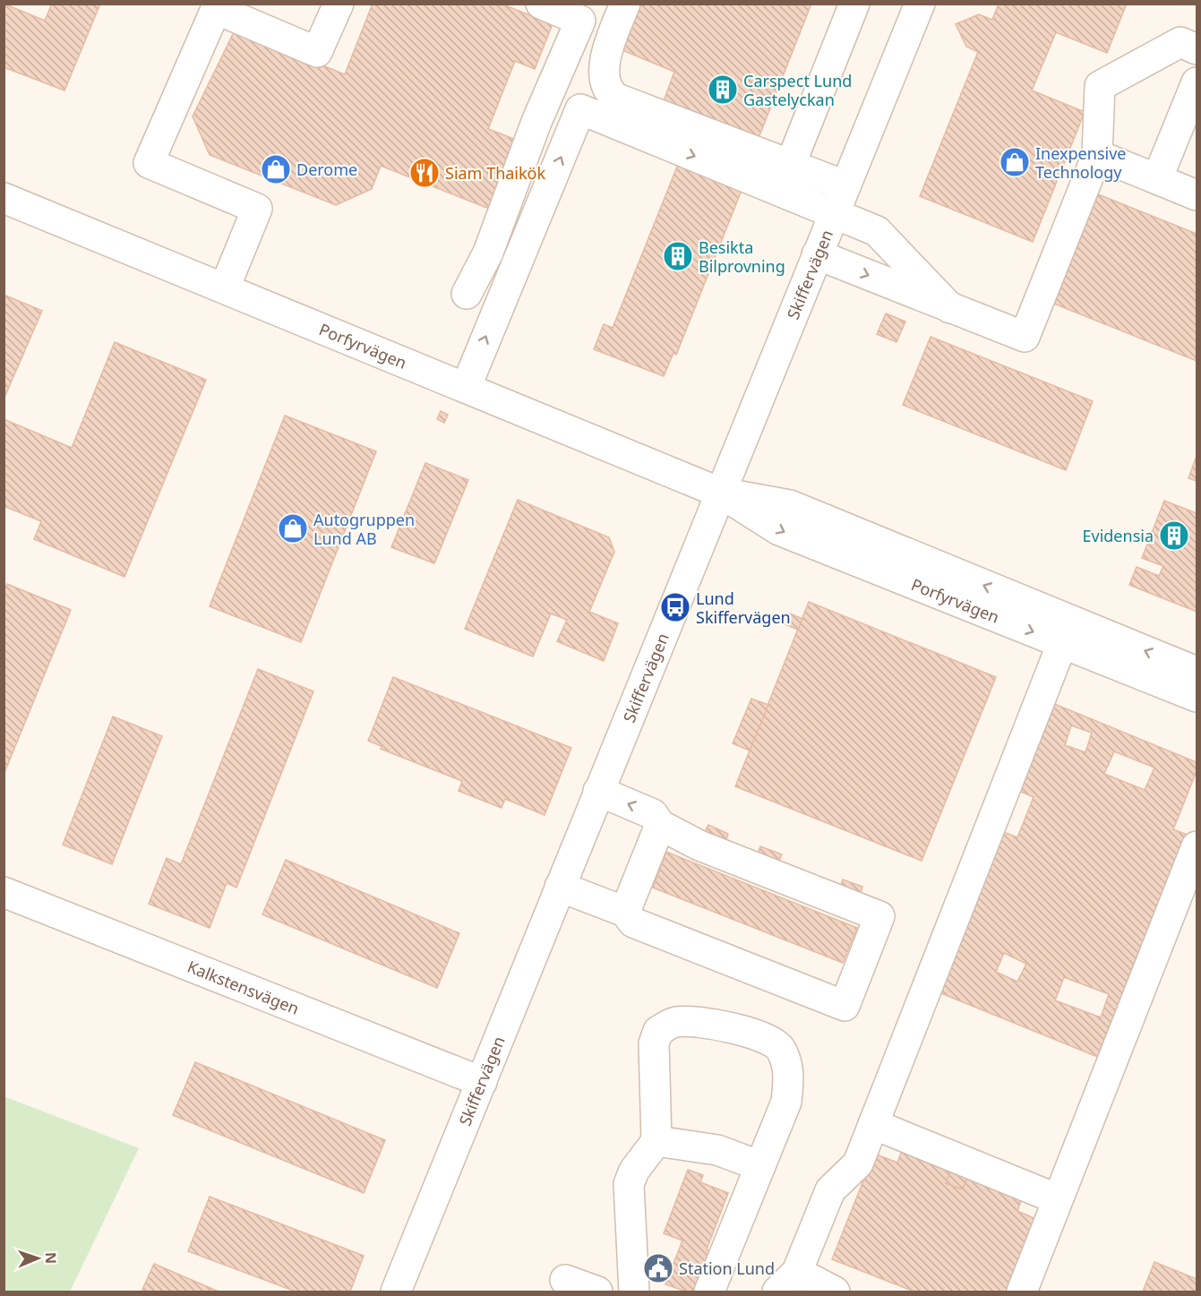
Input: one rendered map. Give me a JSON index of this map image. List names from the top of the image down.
{
  "streets": {
    "street": ["Skiffervägen", "Porfyrvägen", "Kalkstensvägen"]
  },
  "crossings": [
    ["Skiffervägen", "Porfyrvägen"],
    ["Skiffervägen", "Kalkstensvägen"]
  ],
  "places": {
    "building": ["Carspect Lund Gastelyckan", "Besikta Bilprovning", "Evidensia"],
    "shop": ["Inexpensive Technology", "Derome", "Autogruppen Lund AB"],
    "restaurant": ["Siam Thaikök"],
    "bus stop": ["Lund Skiffervägen"],
    "public building": ["Station Lund"]
  },
  "north": "right"
}
